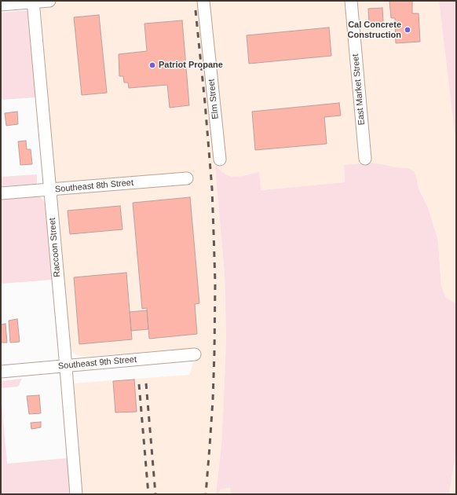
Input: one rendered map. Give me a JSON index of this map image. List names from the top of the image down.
{
  "streets": {
    "street": [
      "East Market Street",
      "Elm Street",
      "Southeast 8th Street",
      "Raccoon Street",
      "Southeast 9th Street"
    ]
  },
  "crossings": [
    ["Southeast 8th Street", "Raccoon Street"],
    ["Raccoon Street", "Southeast 9th Street"]
  ],
  "places": ["Cal Concrete Construction", "Patriot Propane"]
}
